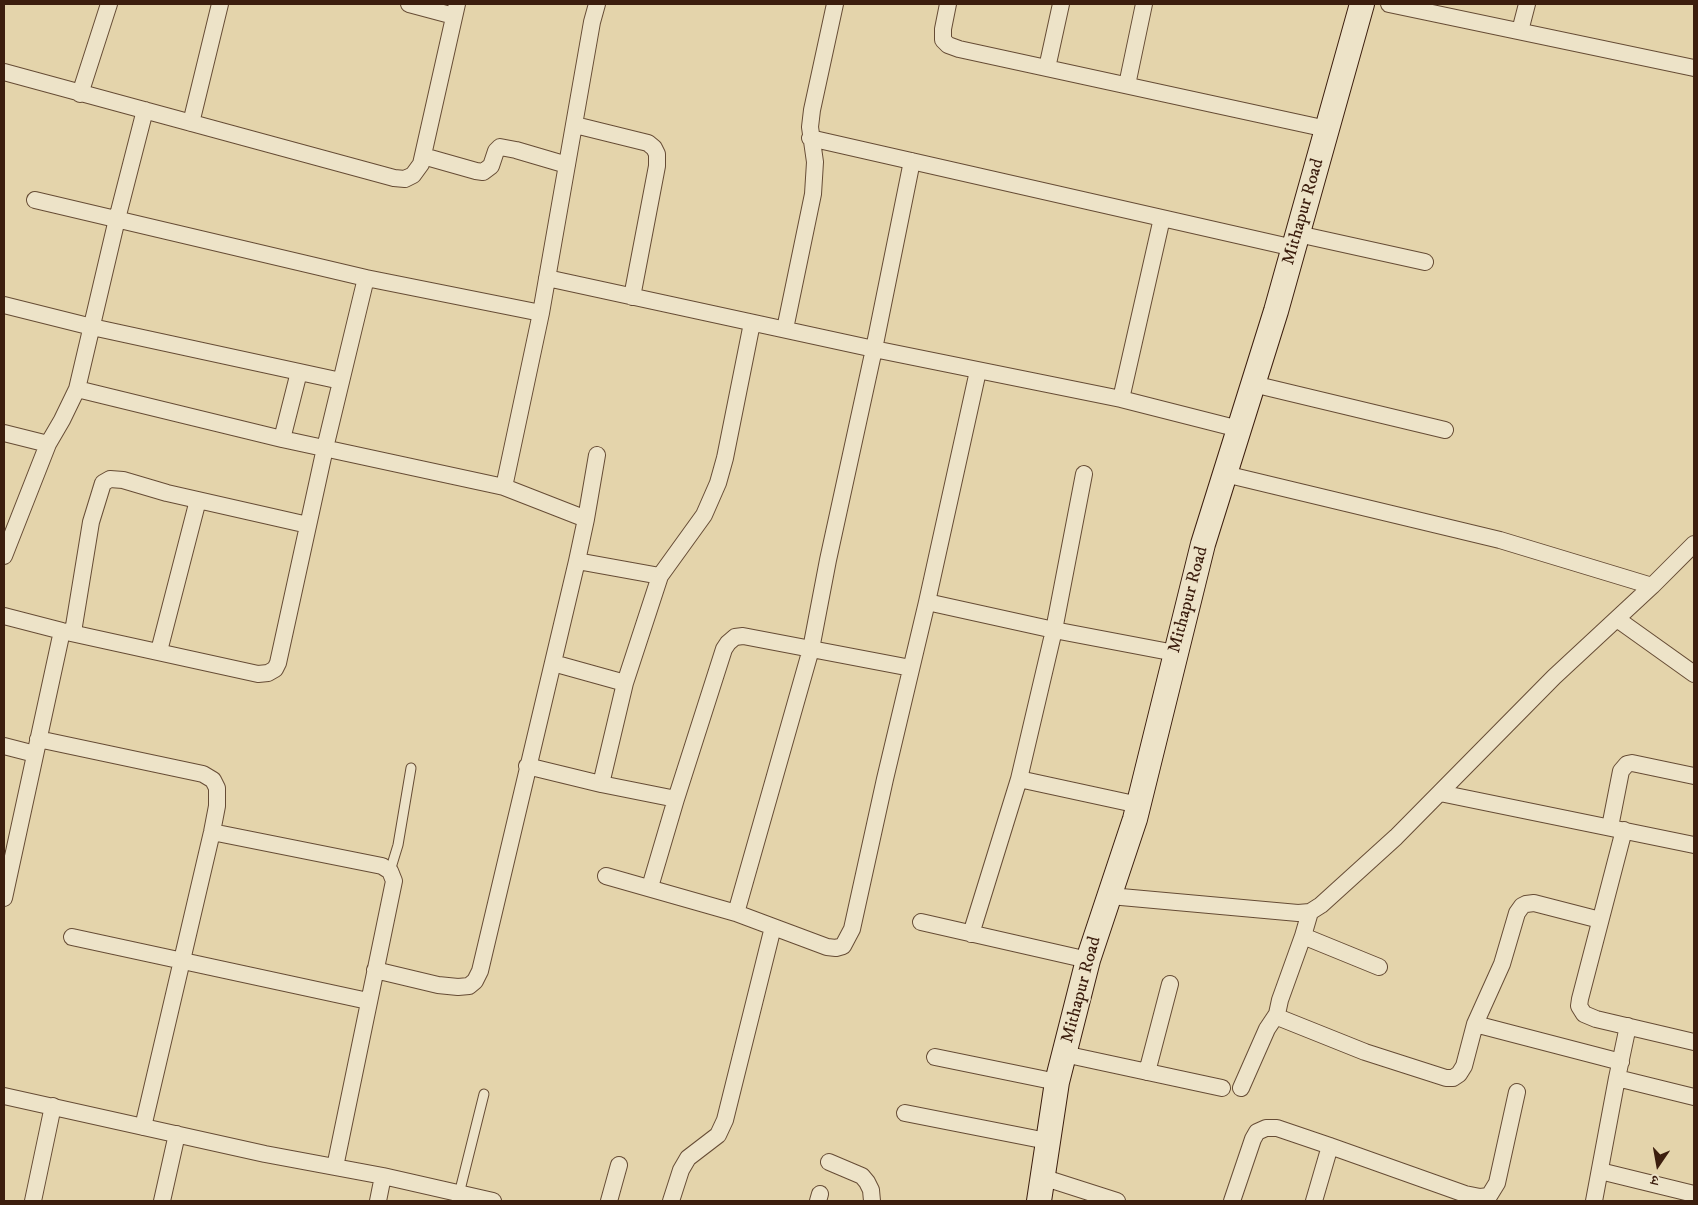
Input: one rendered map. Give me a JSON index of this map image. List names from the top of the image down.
{
  "streets": {
    "street": ["Mithapur Road"]
  },
  "north": "bottom"
}
